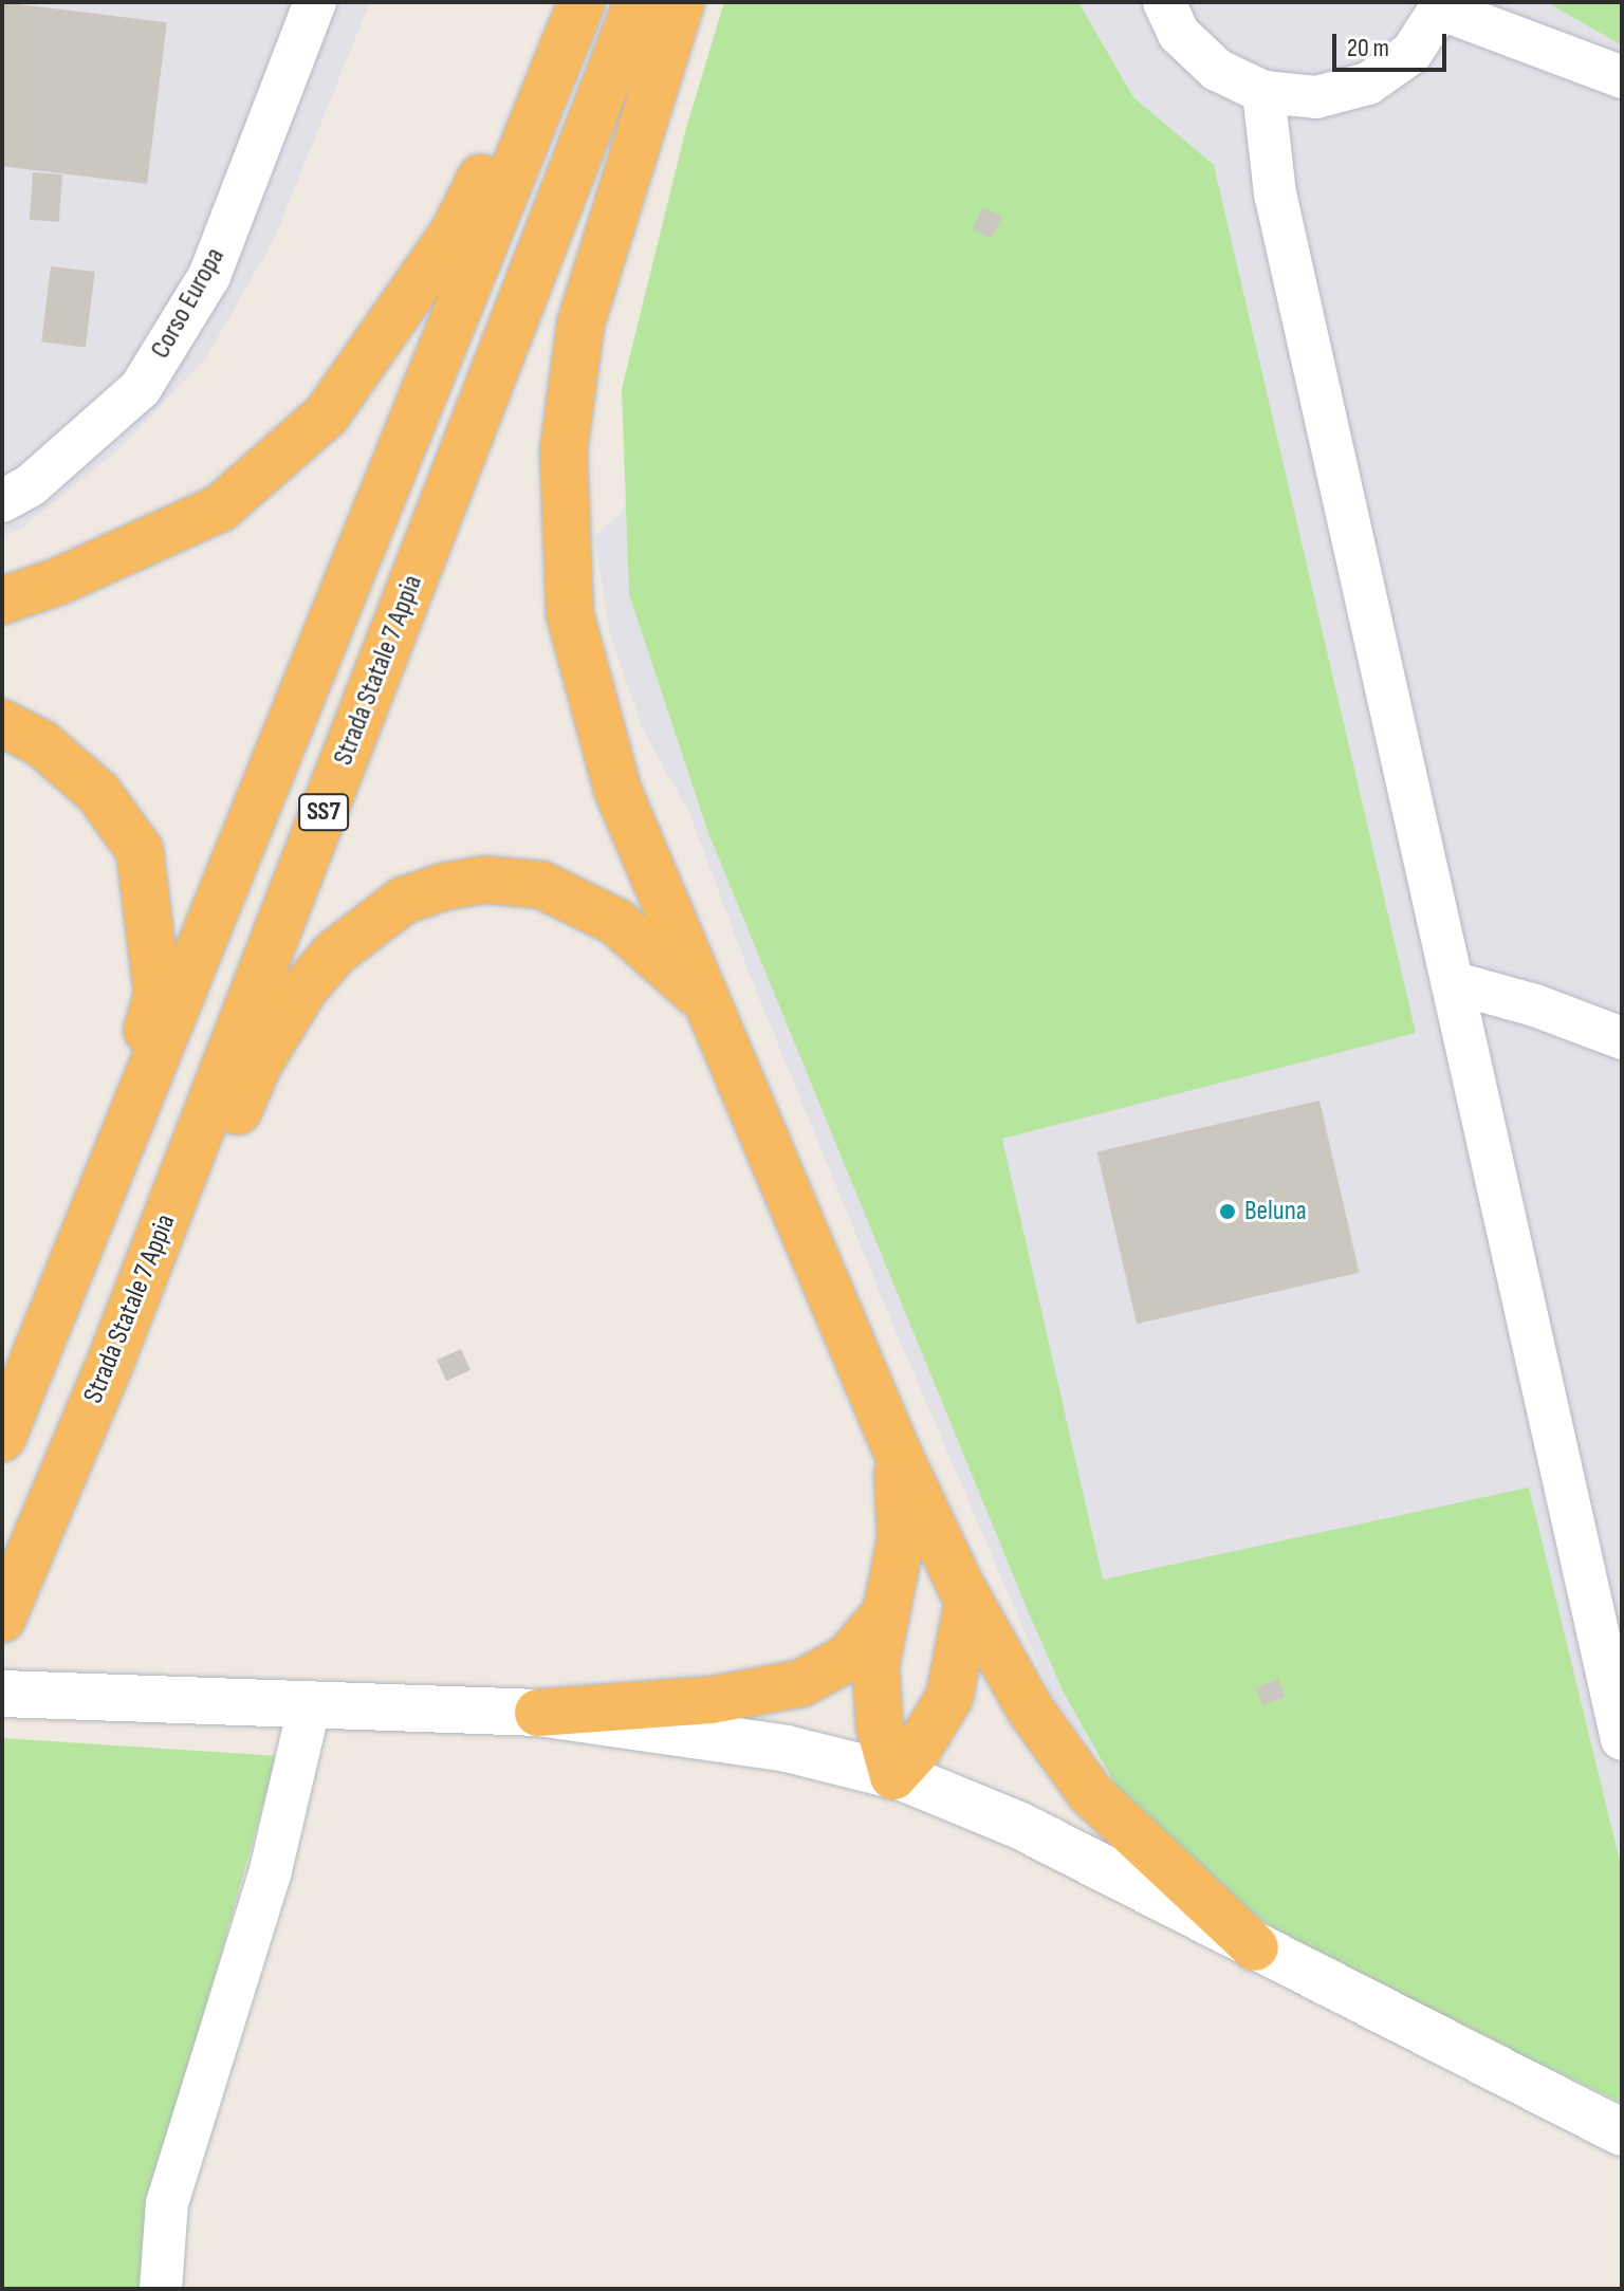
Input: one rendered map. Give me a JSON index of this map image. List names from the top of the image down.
{
  "streets": {
    "highway": ["Strada Statale 7 Appia", "SS7"],
    "street": ["Corso Europa"]
  },
  "places": ["Beluna"],
  "scale_bar": "20 m"
}
